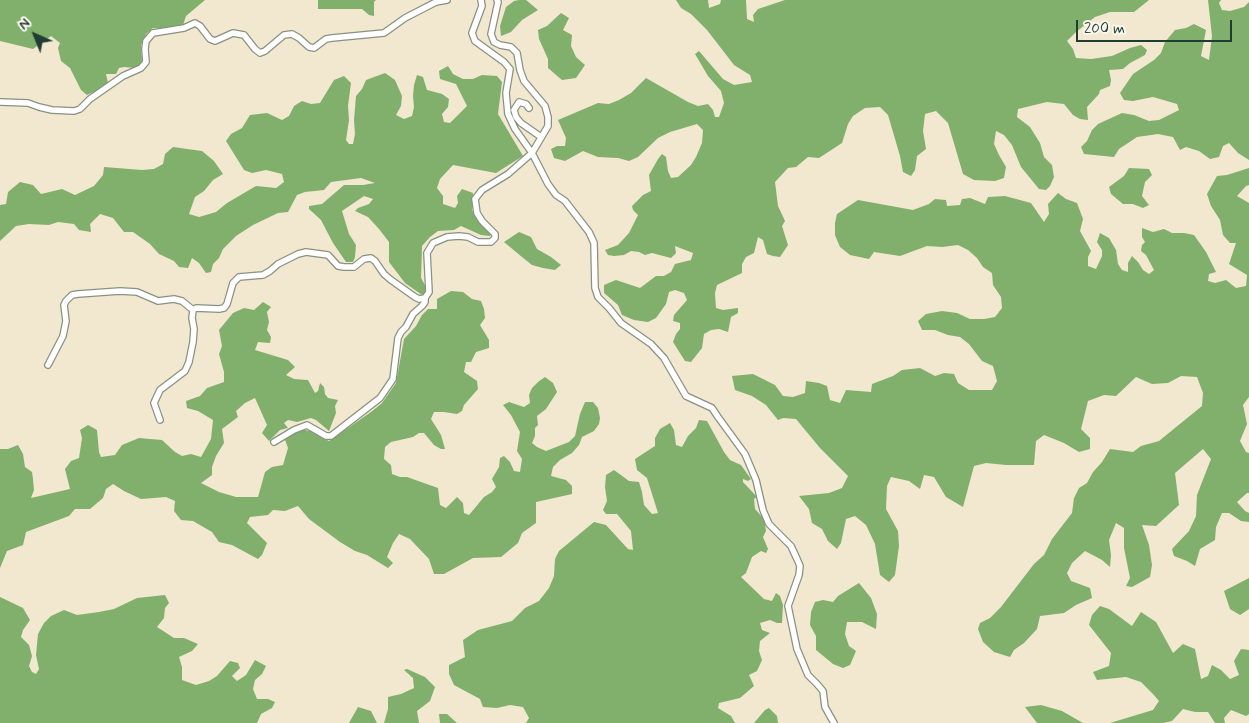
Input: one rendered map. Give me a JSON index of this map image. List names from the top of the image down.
{
  "scale_bar": "200 m",
  "north": "top left"
}
